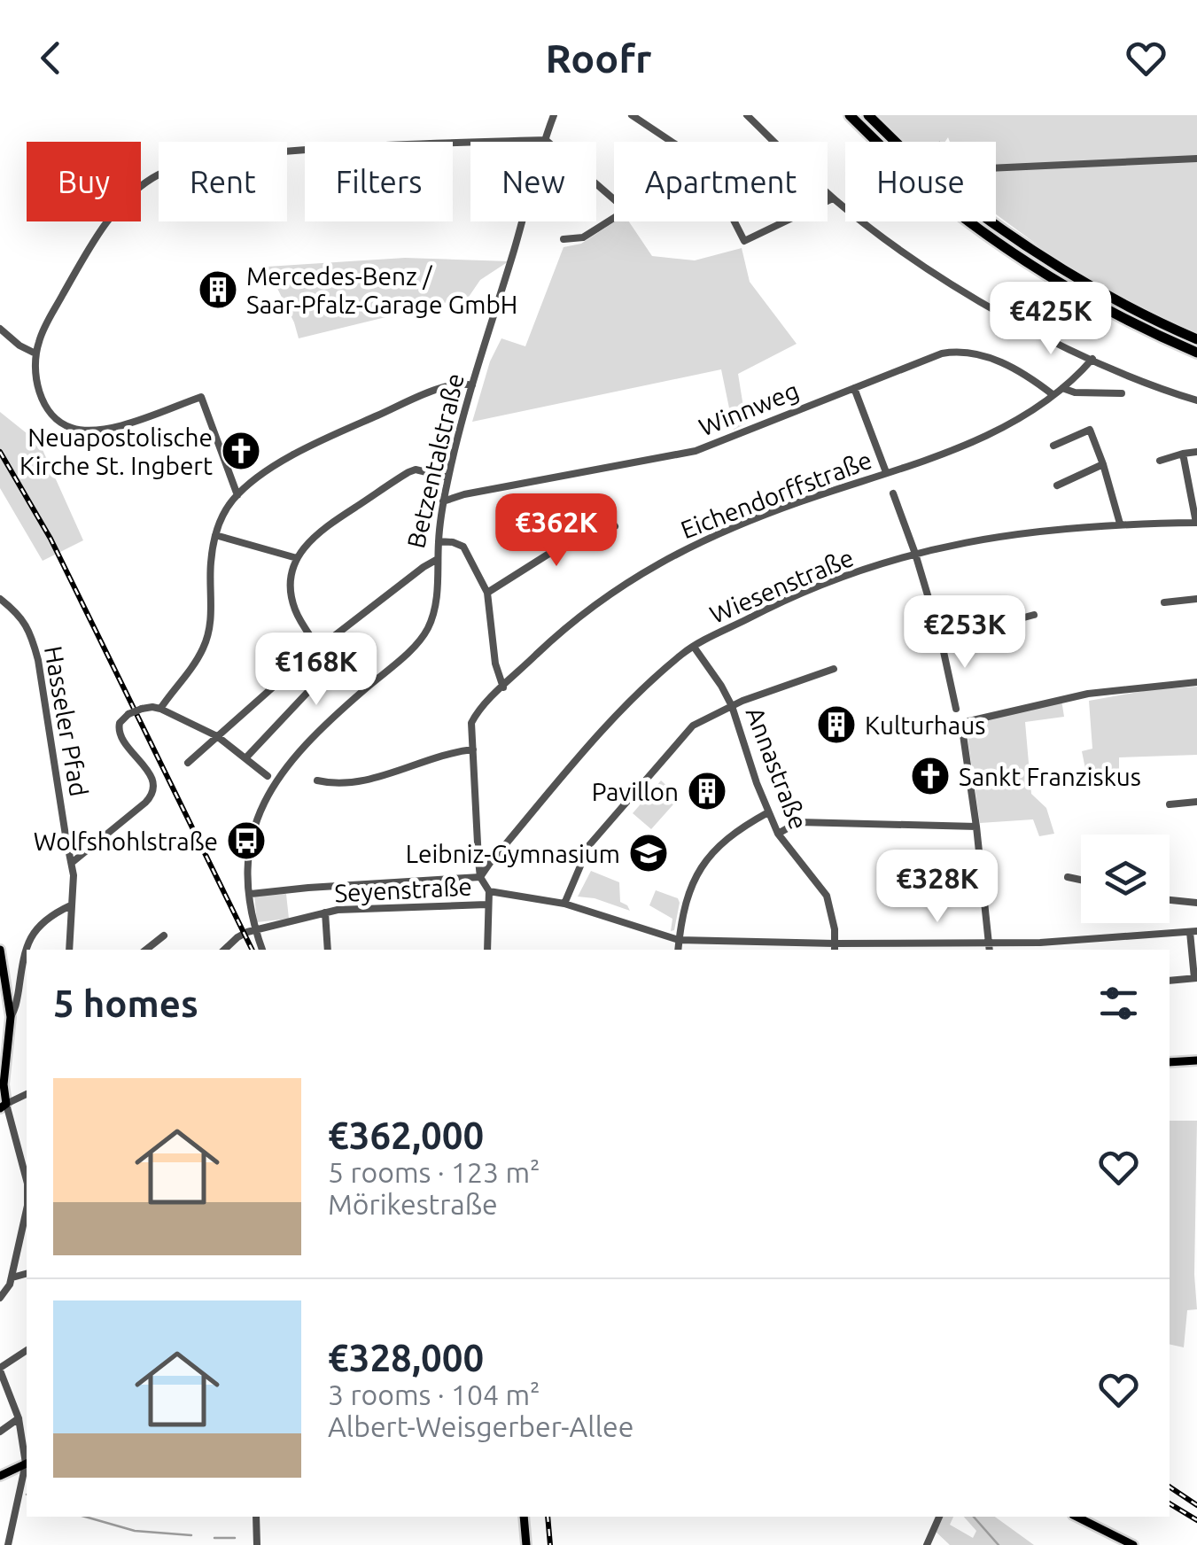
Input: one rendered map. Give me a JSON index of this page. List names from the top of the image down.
{
  "streets": {
    "street": [
      "Winnweg",
      "Betzentalstraße",
      "Eichendorffstraße",
      "Wiesenstraße",
      "Hasseler Pfad",
      "Annastraße",
      "Seyenstraße"
    ]
  },
  "crossings": [
    ["Winnweg", "Betzentalstraße"],
    ["Winnweg", "Eichendorffstraße"],
    ["Eichendorffstraße", "Wiesenstraße"],
    ["Wiesenstraße", "Annastraße"]
  ],
  "places": {
    "building": ["Mercedes-Benz / Saar-Pfalz-Garage GmbH", "Kulturhaus", "Pavillon"],
    "church": ["Neuapostolische Kirche St. Ingbert", "Sankt Franziskus"],
    "bus stop": ["Wolfshohlstraße"],
    "school or university": ["Leibniz-Gymnasium"]
  },
  "page": {
    "header": "Roofr",
    "chip": [
      "Buy",
      "Rent",
      "Filters",
      "New",
      "Apartment",
      "House"
    ],
    "price": [
      "€425K",
      "€362K",
      "€253K",
      "€168K",
      "€328K"
    ],
    "heading": "5 homes",
    "list": [
      {
        "name": "€362,000",
        "note": "5 rooms · 123 m² · Mörikestraße"
      },
      {
        "name": "€328,000",
        "note": "3 rooms · 104 m² · Albert-Weisgerber-Allee"
      }
    ]
  }
}
